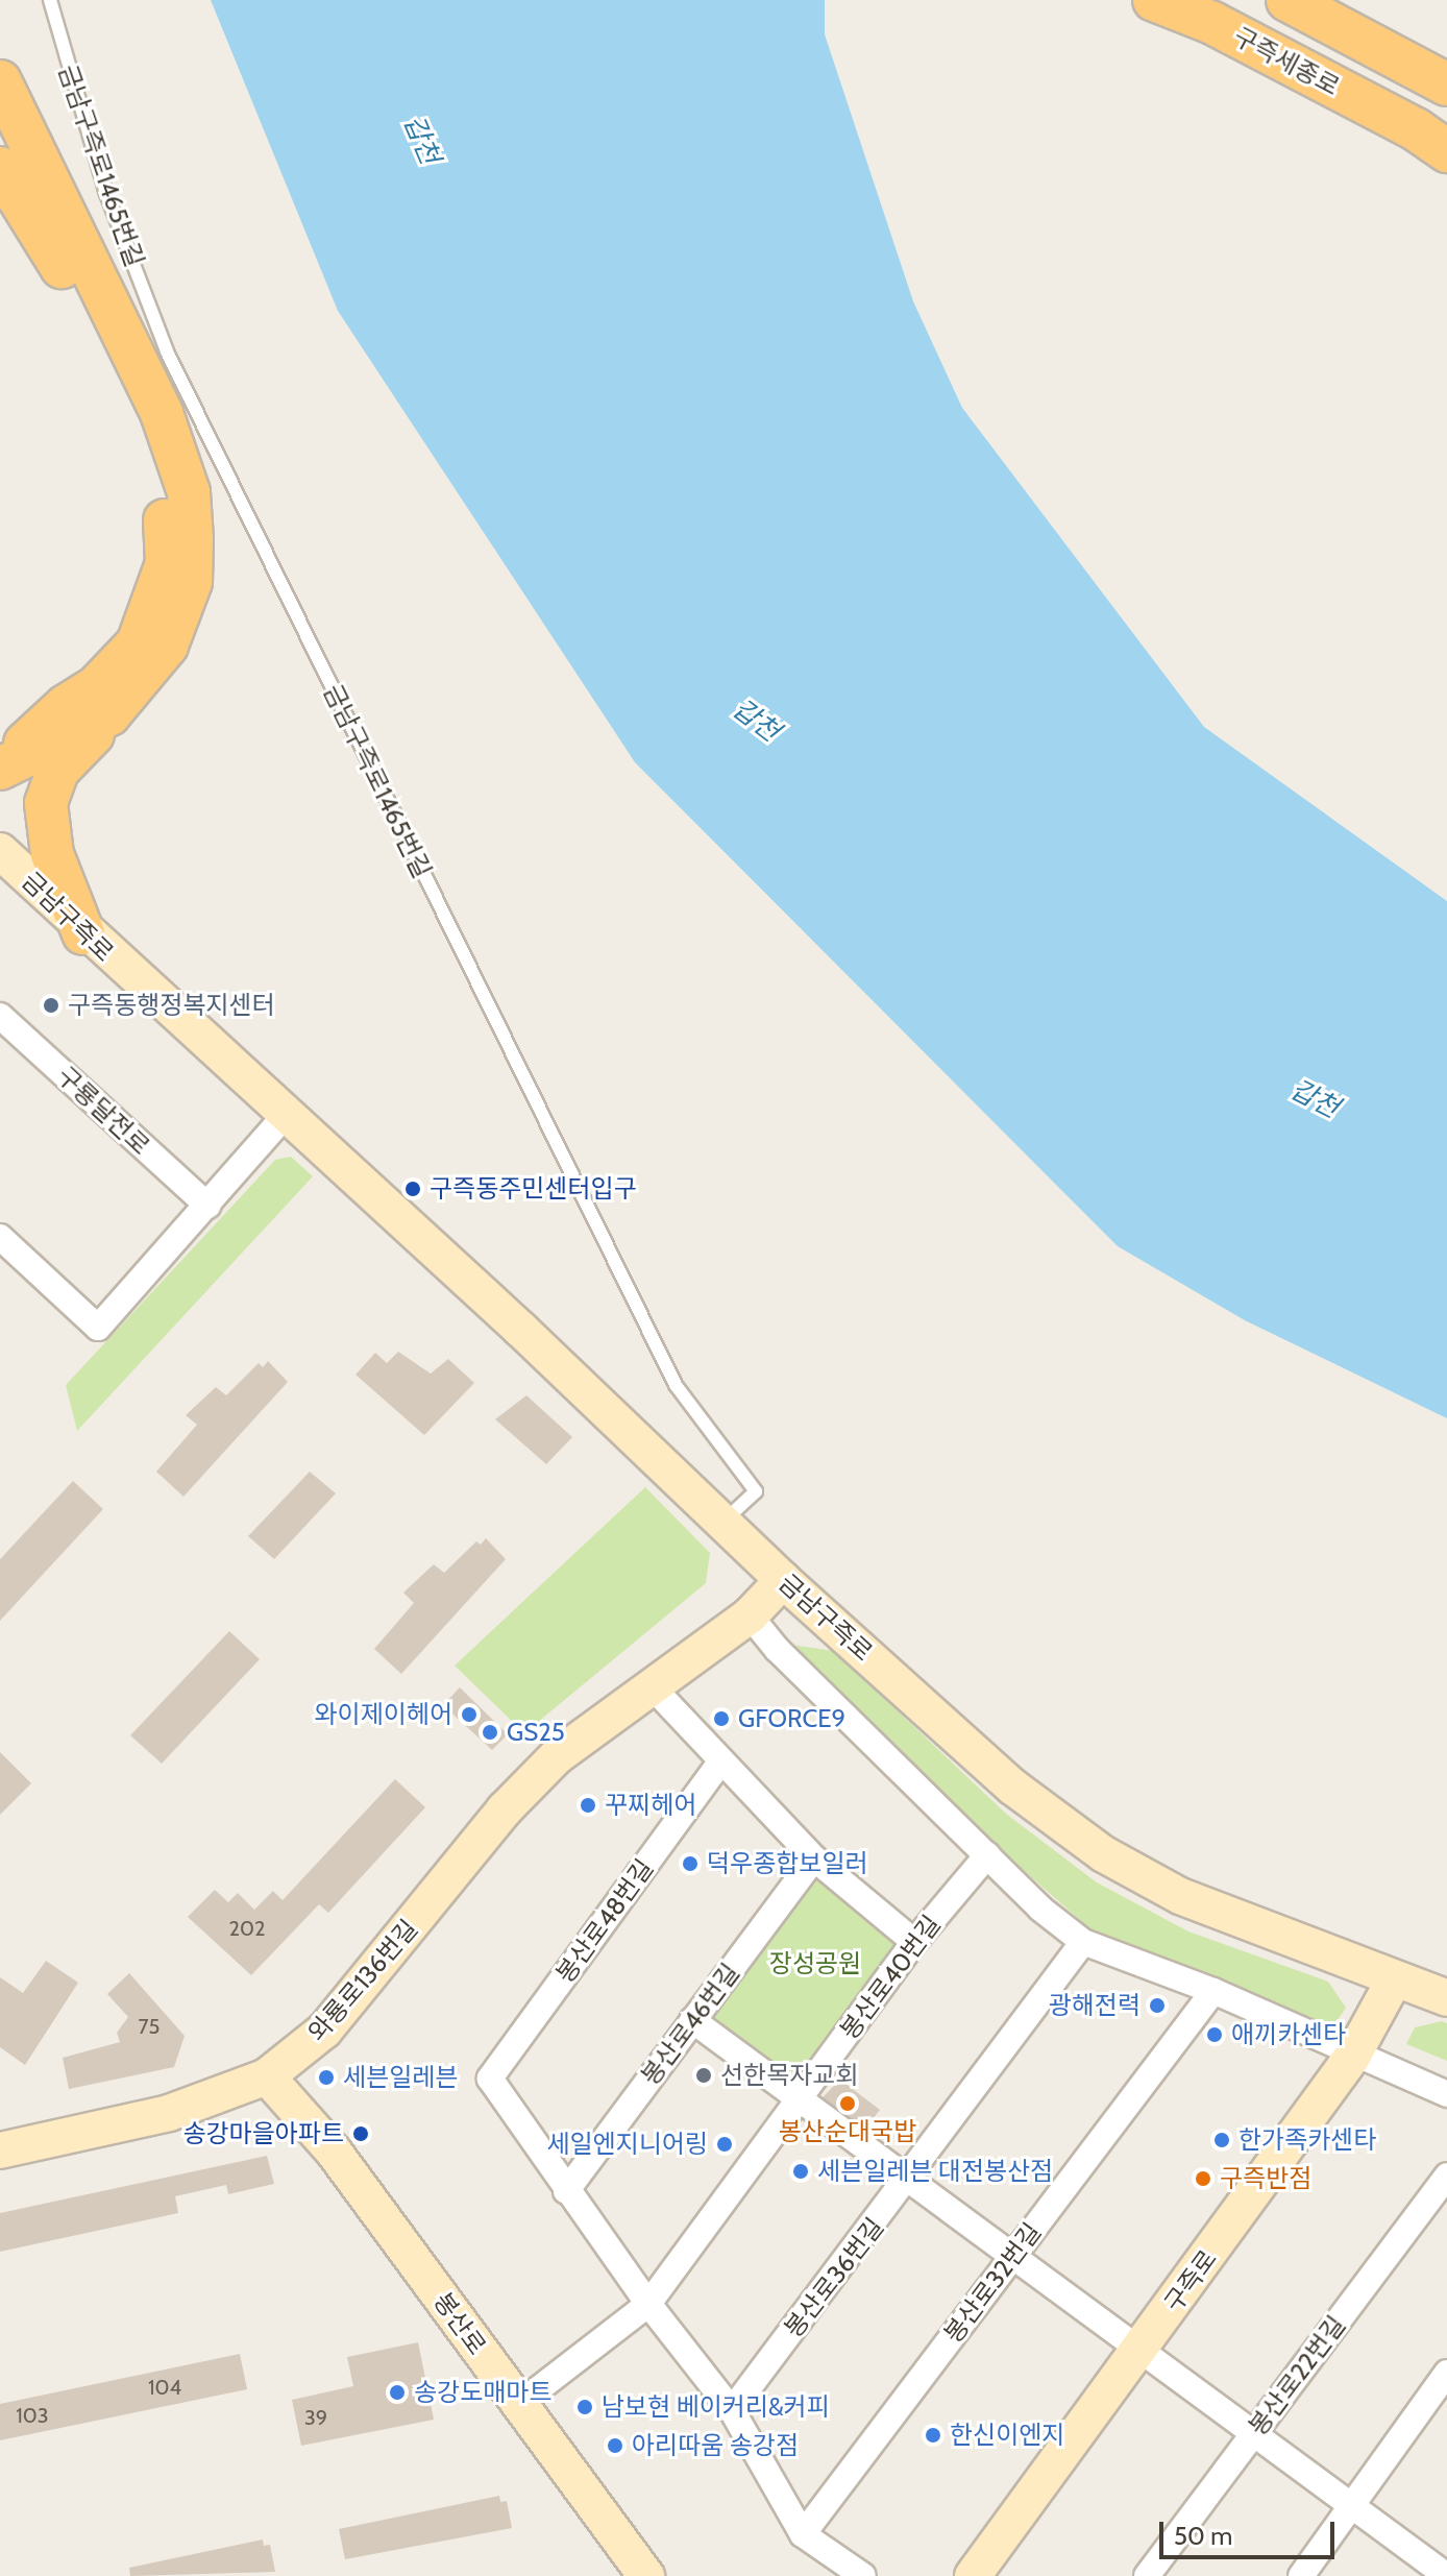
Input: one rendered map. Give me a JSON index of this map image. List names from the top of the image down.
{
  "streets": {
    "highway": ["구즉세종로"],
    "main road": [
      "금남구즉로",
      "와룡로136번길",
      "구즉로",
      "봉산로"
    ],
    "street": [
      "구룡달전로",
      "봉산로48번길",
      "봉산로40번길",
      "봉산로46번길",
      "봉산로36번길",
      "봉산로32번길",
      "봉산로22번길"
    ],
    "lane": ["금남구즉로1465번길"]
  },
  "crossings": [
    ["금남구즉로1465번길", "금남구즉로"],
    ["금남구즉로", "와룡로136번길"],
    ["금남구즉로", "구즉로"],
    ["봉산로48번길", "봉산로46번길"],
    ["봉산로40번길", "봉산로"],
    ["와룡로136번길", "봉산로"]
  ],
  "water": ["갑천"],
  "parks": ["장성공원"],
  "places": [
    "구즉동행정복지센터",
    "구즉동주민센터입구",
    "와이제이헤어",
    "GFORCE9",
    "GS25",
    "꾸찌헤어",
    "덕우종합보일러",
    "광해전력",
    "애끼카센타",
    "선한목자교회",
    "세븐일레븐",
    "봉산순대국밥",
    "송강마을아파트",
    "한가족카센타",
    "세일엔지니어링",
    "세븐일레븐 대전봉산점",
    "구즉반점",
    "송강도매마트",
    "남보현 베이커리&커피",
    "한신이엔지",
    "아리따움 송강점"
  ],
  "house_numbers": [
    "202",
    "75",
    "104",
    "103",
    "39"
  ],
  "scale_bar": "50 m"
}
